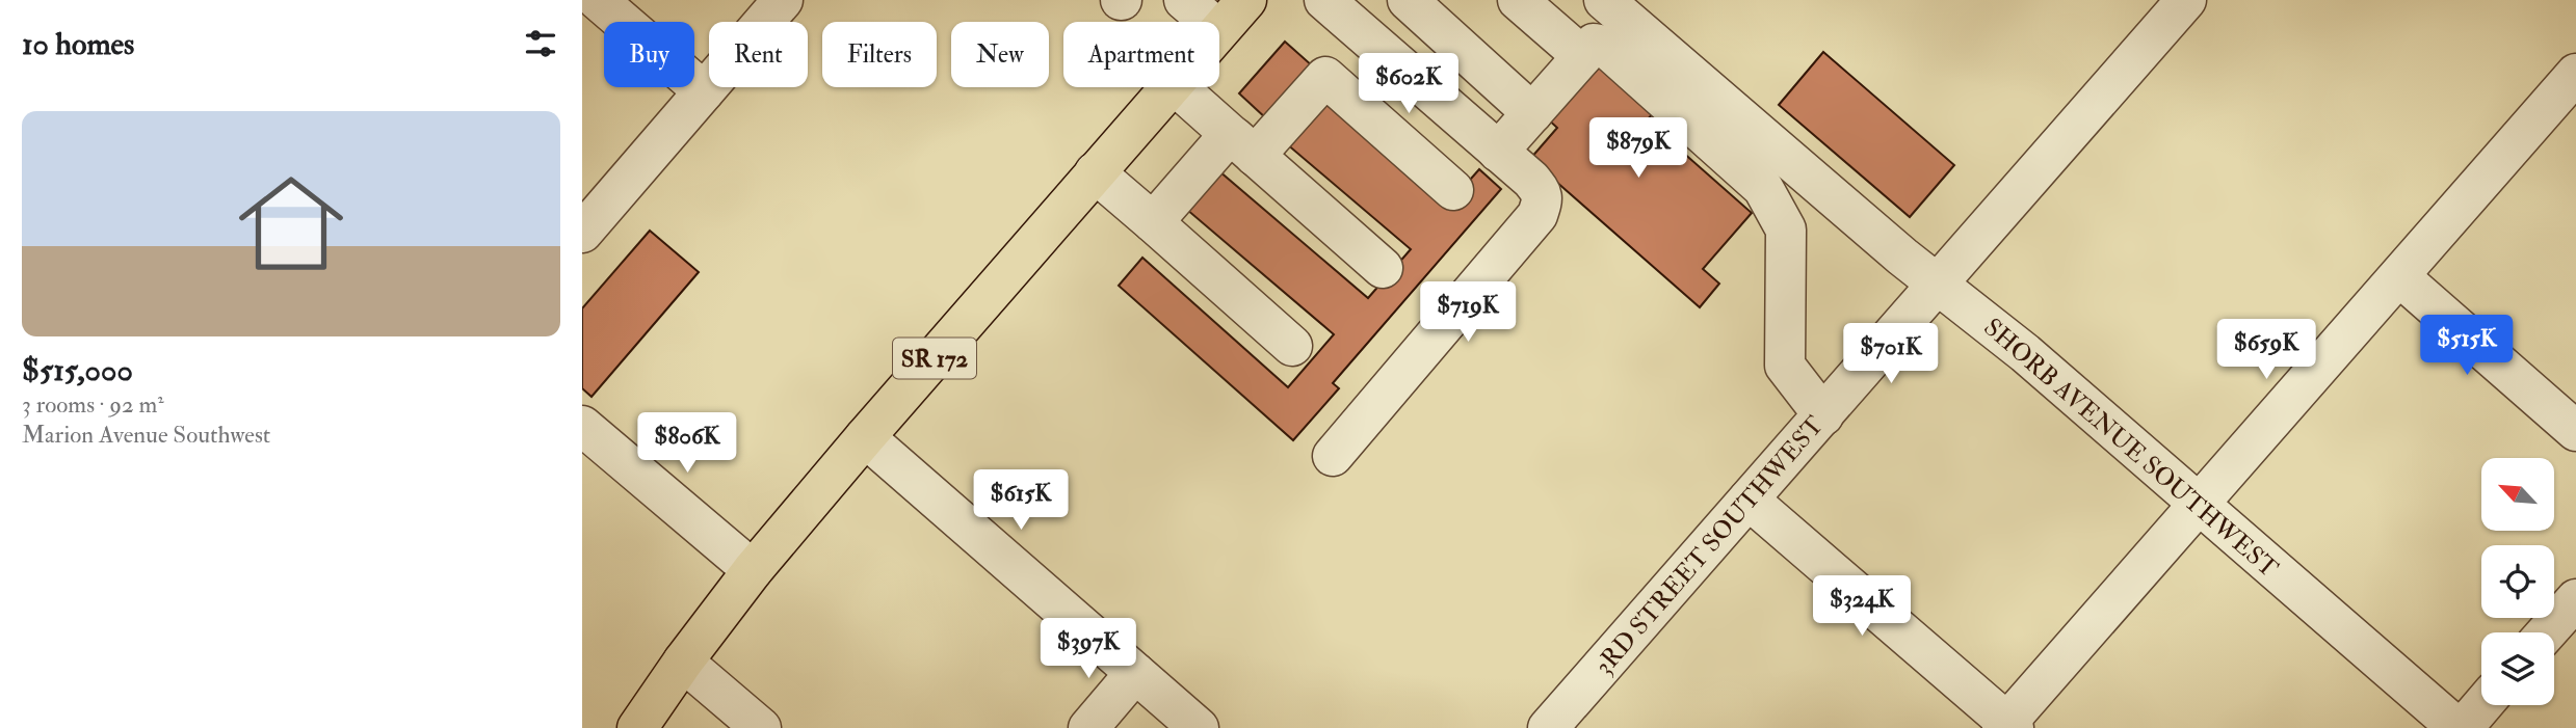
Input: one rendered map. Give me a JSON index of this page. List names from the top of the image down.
{
  "streets": {
    "main road": ["SR 172"],
    "street": ["SHORB AVENUE SOUTHWEST", "3RD STREET SOUTHWEST"]
  },
  "crossings": [
    ["SHORB AVENUE SOUTHWEST", "3RD STREET SOUTHWEST"]
  ],
  "north": "top left",
  "page": {
    "heading": "10 homes",
    "chip": [
      "Buy",
      "Rent",
      "Filters",
      "New",
      "Apartment"
    ],
    "price": [
      "$602K",
      "$879K",
      "$719K",
      "$515K",
      "$659K",
      "$701K",
      "$806K",
      "$615K",
      "$324K",
      "$397K"
    ],
    "list": [
      {
        "name": "$515,000",
        "note": "3 rooms · 92 m² · Marion Avenue Southwest"
      }
    ]
  }
}
